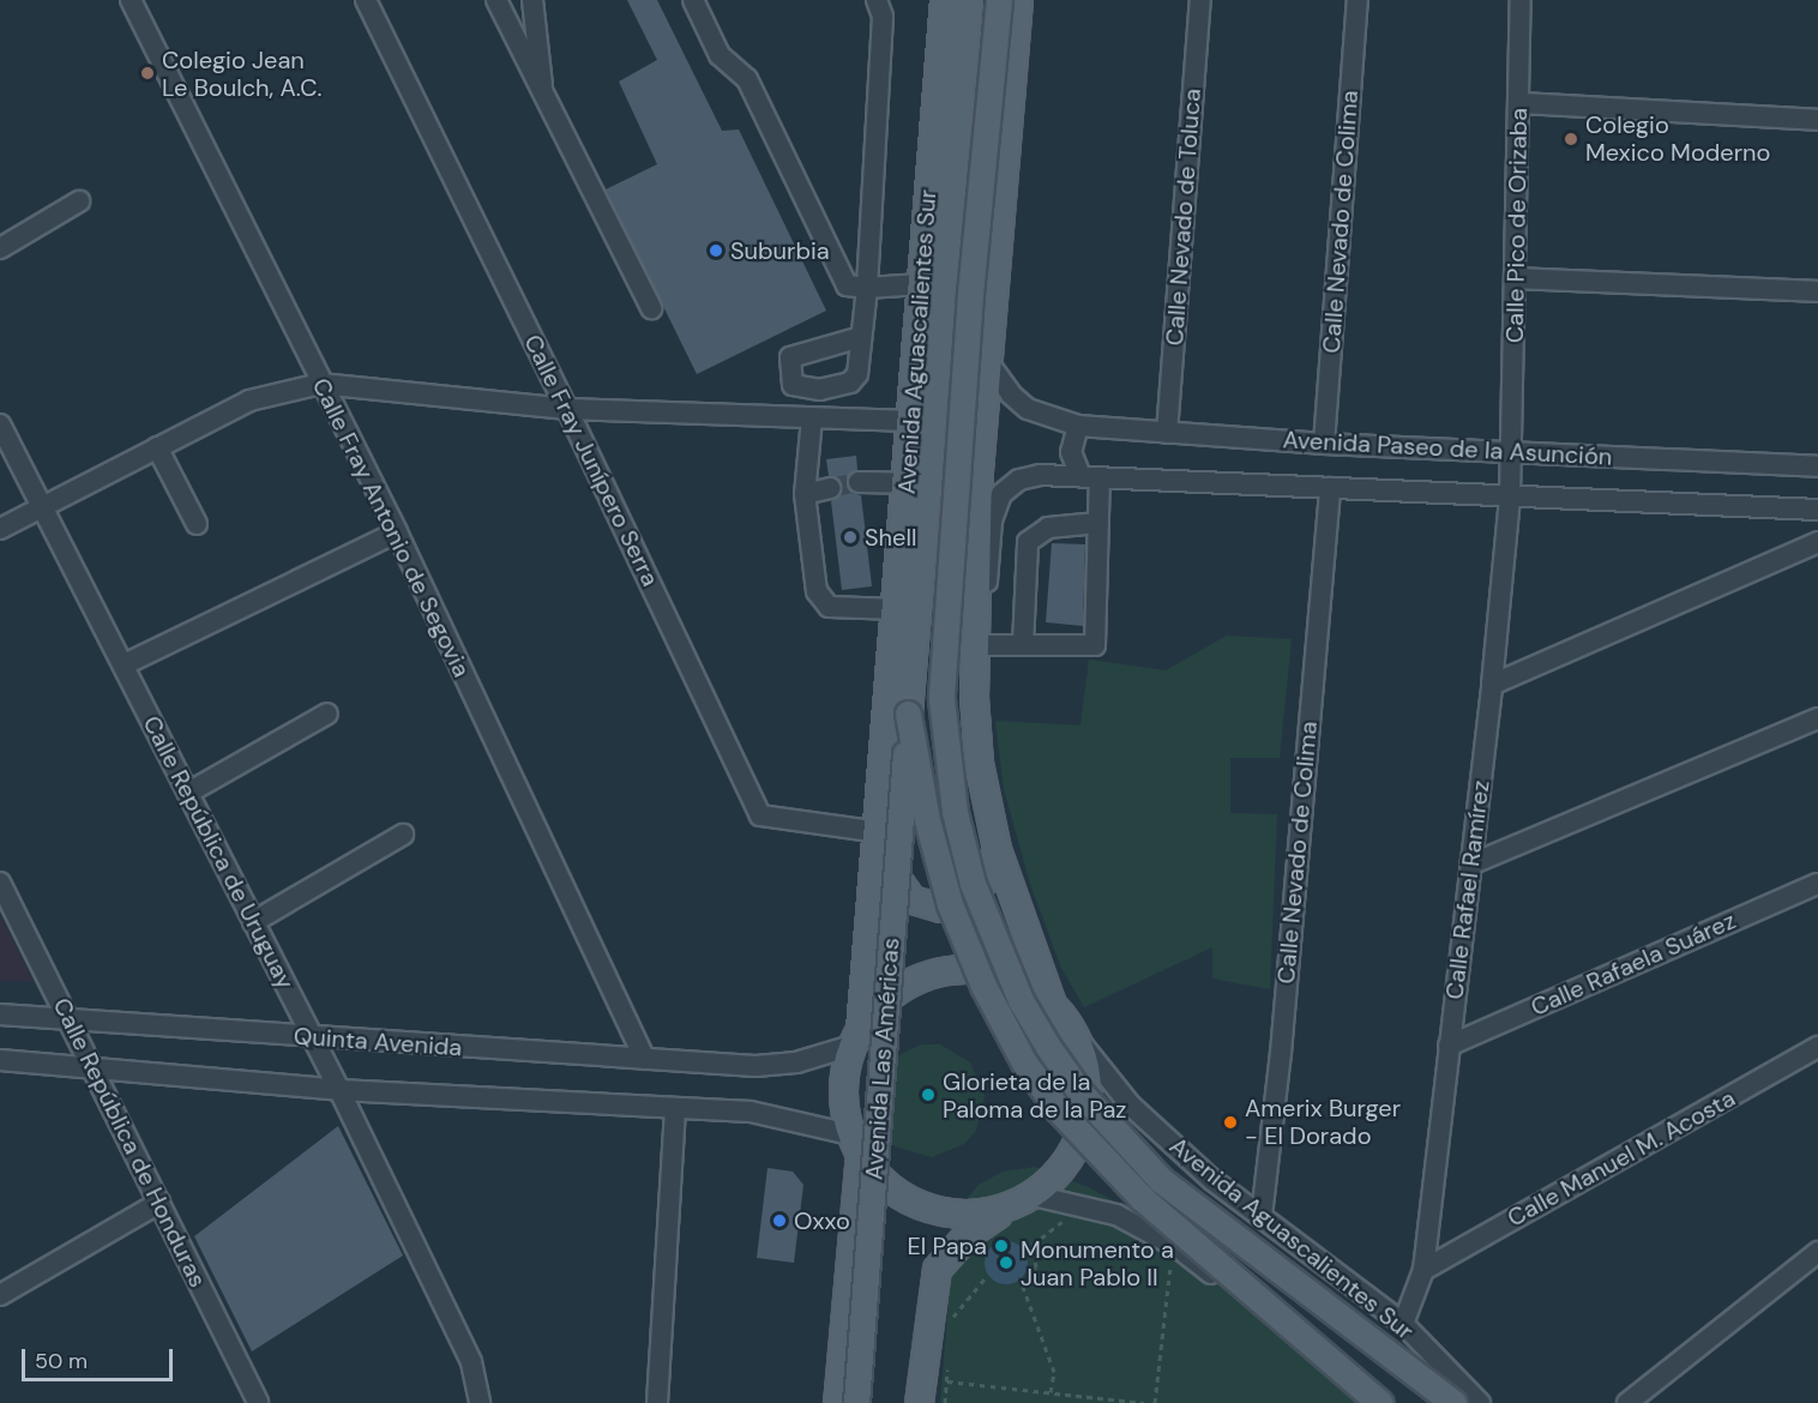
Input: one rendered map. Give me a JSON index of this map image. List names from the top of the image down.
{
  "streets": {
    "main road": ["Avenida Aguascalientes Sur", "Avenida Las Américas"],
    "street": [
      "Calle Nevado de Toluca",
      "Calle Nevado de Colima",
      "Calle Pico de Orizaba",
      "Avenida Paseo de la Asunción",
      "Calle Fray Junípero Serra",
      "Calle Fray Antonio de Segovia",
      "Calle República de Uruguay",
      "Calle Rafael Ramírez",
      "Calle Rafaela Suárez",
      "Quinta Avenida",
      "Calle República de Honduras",
      "Calle Manuel M. Acosta"
    ]
  },
  "crossings": [
    ["Calle Nevado de Toluca", "Avenida Paseo de la Asunción"],
    ["Calle Nevado de Colima", "Avenida Aguascalientes Sur"],
    ["Calle Nevado de Colima", "Avenida Paseo de la Asunción"],
    ["Calle Pico de Orizaba", "Avenida Paseo de la Asunción"],
    ["Calle Pico de Orizaba", "Calle Rafael Ramírez"],
    ["Avenida Aguascalientes Sur", "Calle Fray Junípero Serra"],
    ["Avenida Aguascalientes Sur", "Calle Rafael Ramírez"],
    ["Avenida Aguascalientes Sur", "Quinta Avenida"],
    ["Avenida Aguascalientes Sur", "Avenida Las Américas"],
    ["Avenida Paseo de la Asunción", "Calle Rafael Ramírez"],
    ["Calle Fray Antonio de Segovia", "Quinta Avenida"],
    ["Calle República de Uruguay", "Quinta Avenida"],
    ["Calle Rafael Ramírez", "Calle Rafaela Suárez"],
    ["Calle Rafael Ramírez", "Calle Manuel M. Acosta"],
    ["Quinta Avenida", "Calle República de Honduras"]
  ],
  "places": [
    "Colegio Jean Le Boulch, A.C.",
    "Colegio Mexico Moderno",
    "Suburbia",
    "Shell",
    "Glorieta de la Paloma de la Paz",
    "Amerix Burger - El Dorado",
    "Oxxo",
    "El Papa",
    "Monumento a Juan Pablo II"
  ],
  "scale_bar": "50 m"
}
